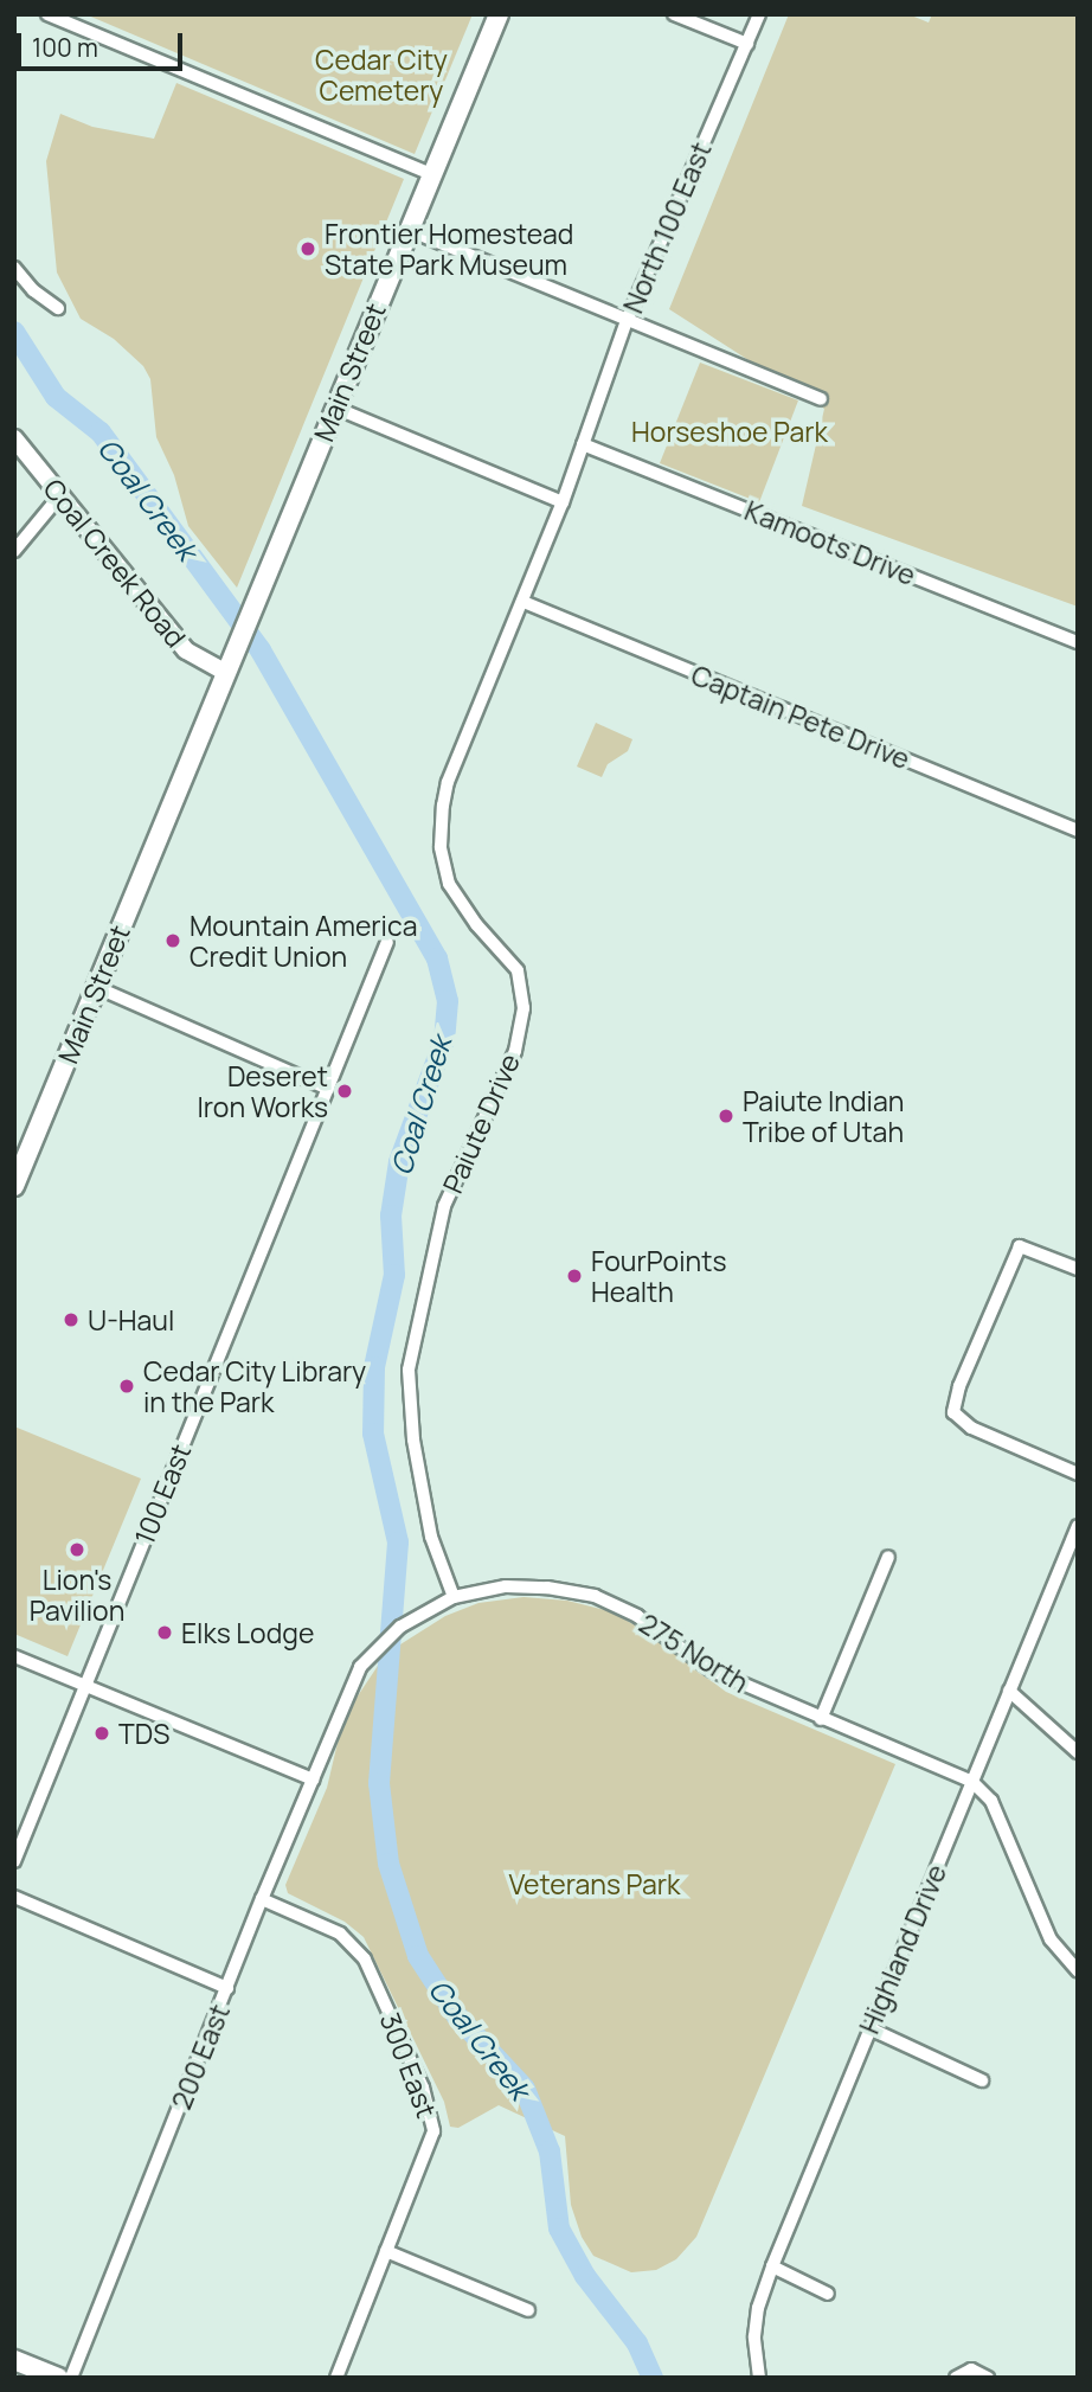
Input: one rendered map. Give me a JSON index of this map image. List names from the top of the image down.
{
  "streets": {
    "main road": ["Main Street", "Coal Creek Road"],
    "street": [
      "North 100 East",
      "Kamoots Drive",
      "Captain Pete Drive",
      "Paiute Drive",
      "100 East",
      "275 North",
      "Highland Drive",
      "200 East",
      "300 East"
    ]
  },
  "crossings": [
    ["North 100 East", "Kamoots Drive"],
    ["North 100 East", "Paiute Drive"],
    ["Main Street", "Coal Creek Road"],
    ["Kamoots Drive", "Paiute Drive"],
    ["Captain Pete Drive", "Paiute Drive"],
    ["Paiute Drive", "275 North"],
    ["275 North", "Highland Drive"],
    ["275 North", "200 East"],
    ["200 East", "300 East"]
  ],
  "water": ["Coal Creek"],
  "parks": ["Cedar City Cemetery", "Horseshoe Park", "Veterans Park"],
  "places": [
    "Frontier Homestead State Park Museum",
    "Mountain America Credit Union",
    "Deseret Iron Works",
    "Paiute Indian Tribe of Utah",
    "FourPoints Health",
    "U-Haul",
    "Cedar City Library in the Park",
    "Lion's Pavilion",
    "Elks Lodge",
    "TDS"
  ],
  "scale_bar": "100 m"
}
